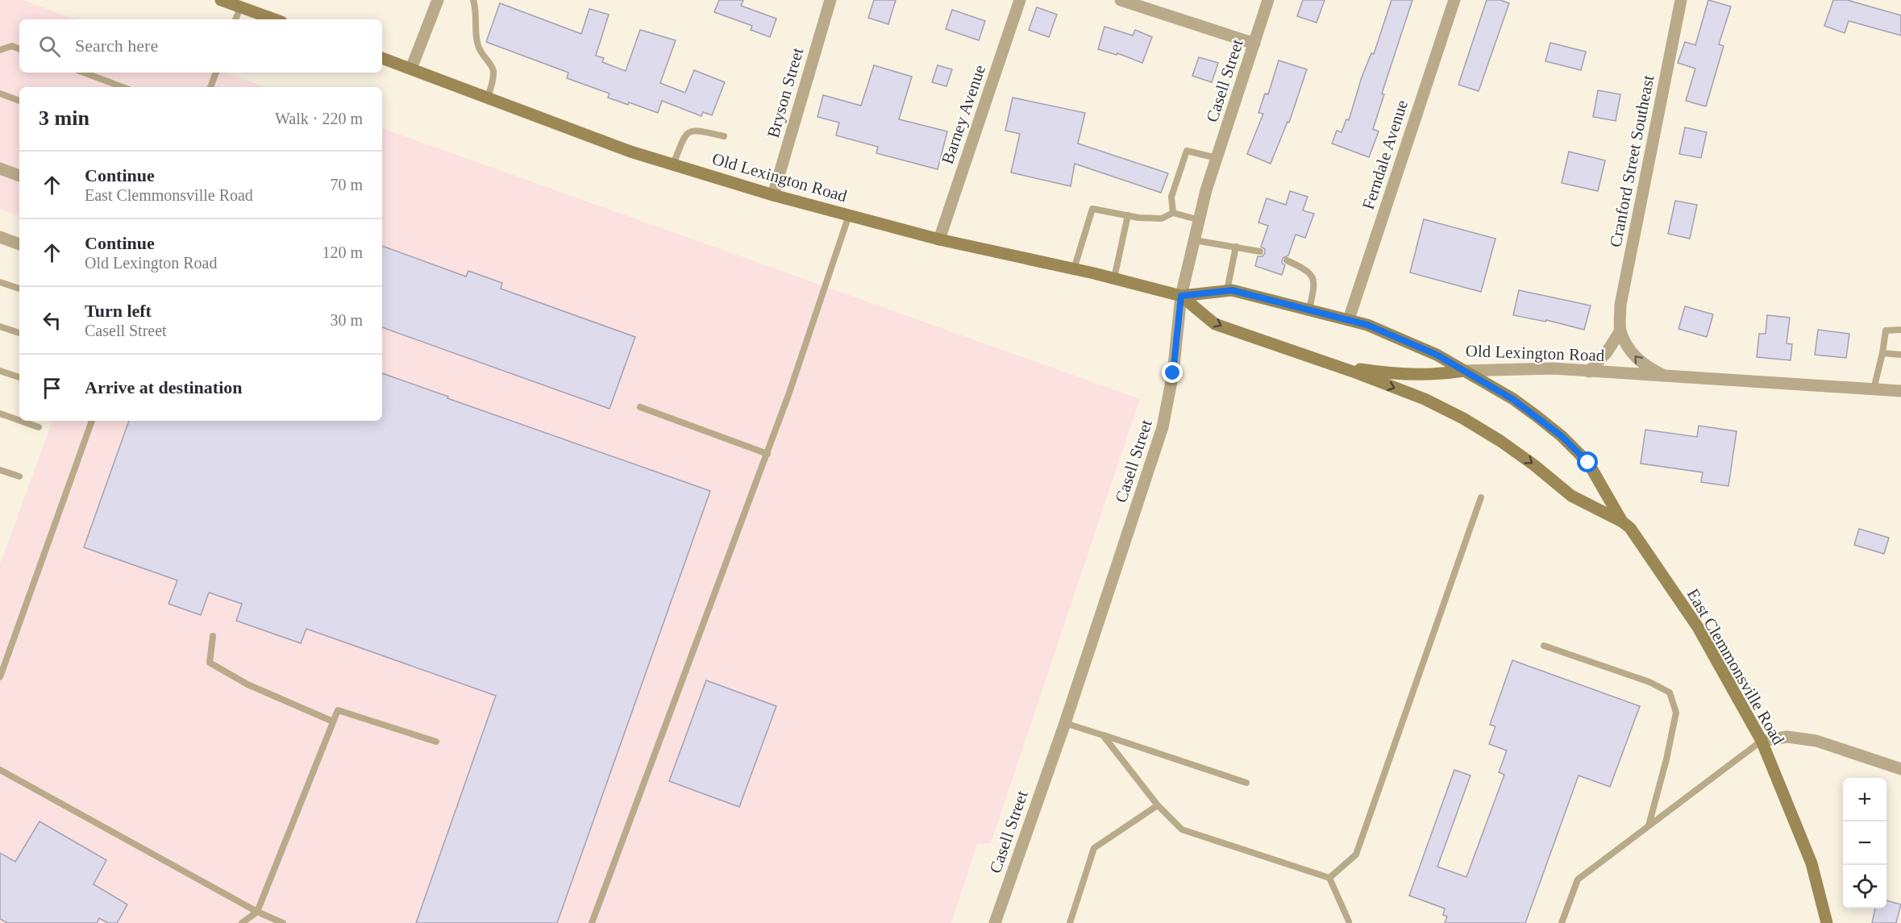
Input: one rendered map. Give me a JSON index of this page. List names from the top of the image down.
{
  "streets": {
    "main road": ["Old Lexington Road", "East Clemmonsville Road"],
    "street": [
      "Casell Street",
      "Bryson Street",
      "Barney Avenue",
      "Ferndale Avenue",
      "Cranford Street Southeast"
    ]
  },
  "crossings": [
    ["Casell Street", "Old Lexington Road"],
    ["Bryson Street", "Old Lexington Road"],
    ["Barney Avenue", "Old Lexington Road"],
    ["Ferndale Avenue", "Old Lexington Road"],
    ["Cranford Street Southeast", "Old Lexington Road"],
    ["Old Lexington Road", "East Clemmonsville Road"]
  ],
  "page": {
    "search": "Search here",
    "heading": ["3 min", "Walk · 220 m"],
    "list": [
      ["Continue", "East Clemmonsville Road", "70 m"],
      ["Continue", "Old Lexington Road", "120 m"],
      ["Turn left", "Casell Street", "30 m"],
      "Arrive at destination"
    ],
    "map_buttons": ["+", "−"]
  }
}
